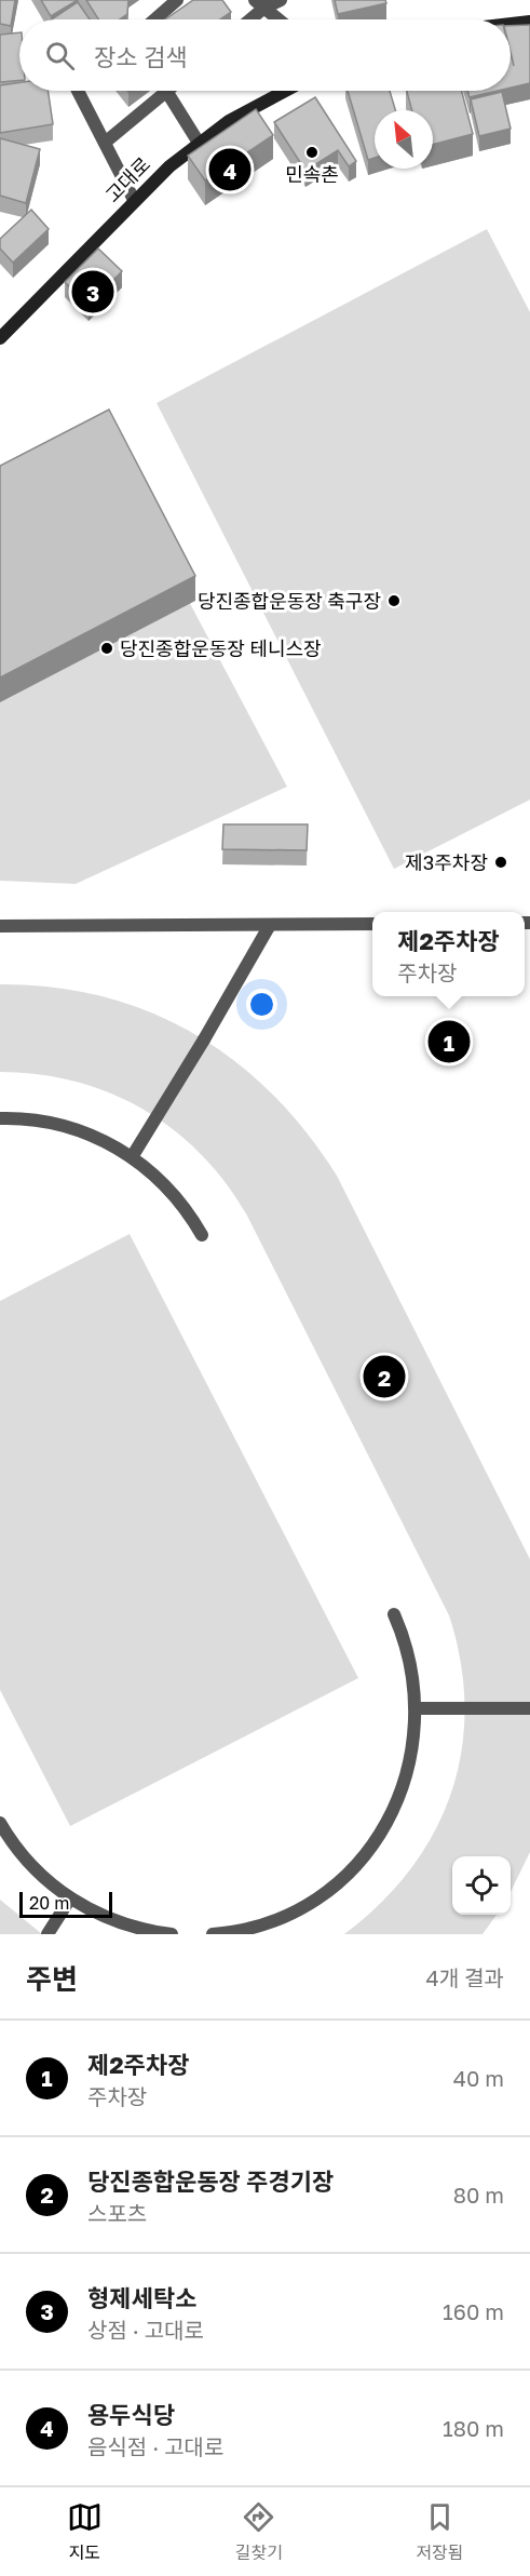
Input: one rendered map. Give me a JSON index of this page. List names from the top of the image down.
{
  "streets": {
    "street": ["고대로"]
  },
  "places": [
    "민속촌",
    "당진종합운동장 축구장",
    "당진종합운동장 테니스장",
    "제3주차장"
  ],
  "scale_bar": "20 m",
  "north": "top left",
  "page": {
    "search": "장소 검색",
    "pins": [
      "4",
      "3",
      "1",
      "2"
    ],
    "popup": ["제2주차장", "주차장"],
    "scale": "20 m",
    "heading": ["주변", "4개 결과"],
    "list": [
      {
        "mark": "1",
        "name": "제2주차장",
        "note": "주차장",
        "value": "40 m"
      },
      {
        "mark": "2",
        "name": "당진종합운동장 주경기장",
        "note": "스포츠",
        "value": "80 m"
      },
      {
        "mark": "3",
        "name": "형제세탁소",
        "note": "상점 · 고대로",
        "value": "160 m"
      },
      {
        "mark": "4",
        "name": "용두식당",
        "note": "음식점 · 고대로",
        "value": "180 m"
      }
    ],
    "nav": ["지도", "길찾기", "저장됨"]
  }
}
